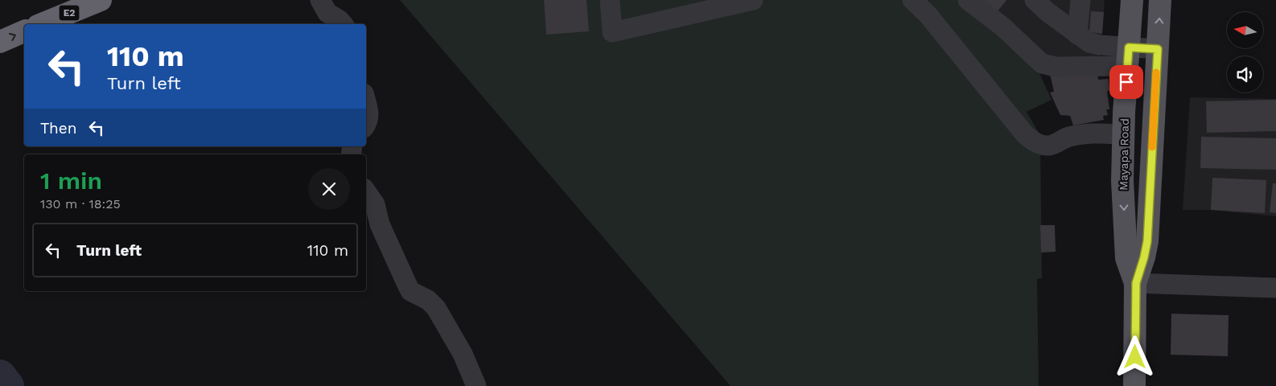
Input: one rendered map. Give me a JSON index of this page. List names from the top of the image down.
{
  "streets": {
    "highway": ["E2"],
    "main road": ["Mayapa Road"]
  },
  "north": "left",
  "page": {
    "turn": ["110 m", "Turn left"],
    "then": "Then",
    "heading": ["1 min", "130 m · 18:25"],
    "list": [
      {
        "name": "Turn left",
        "value": "110 m"
      }
    ]
  }
}
